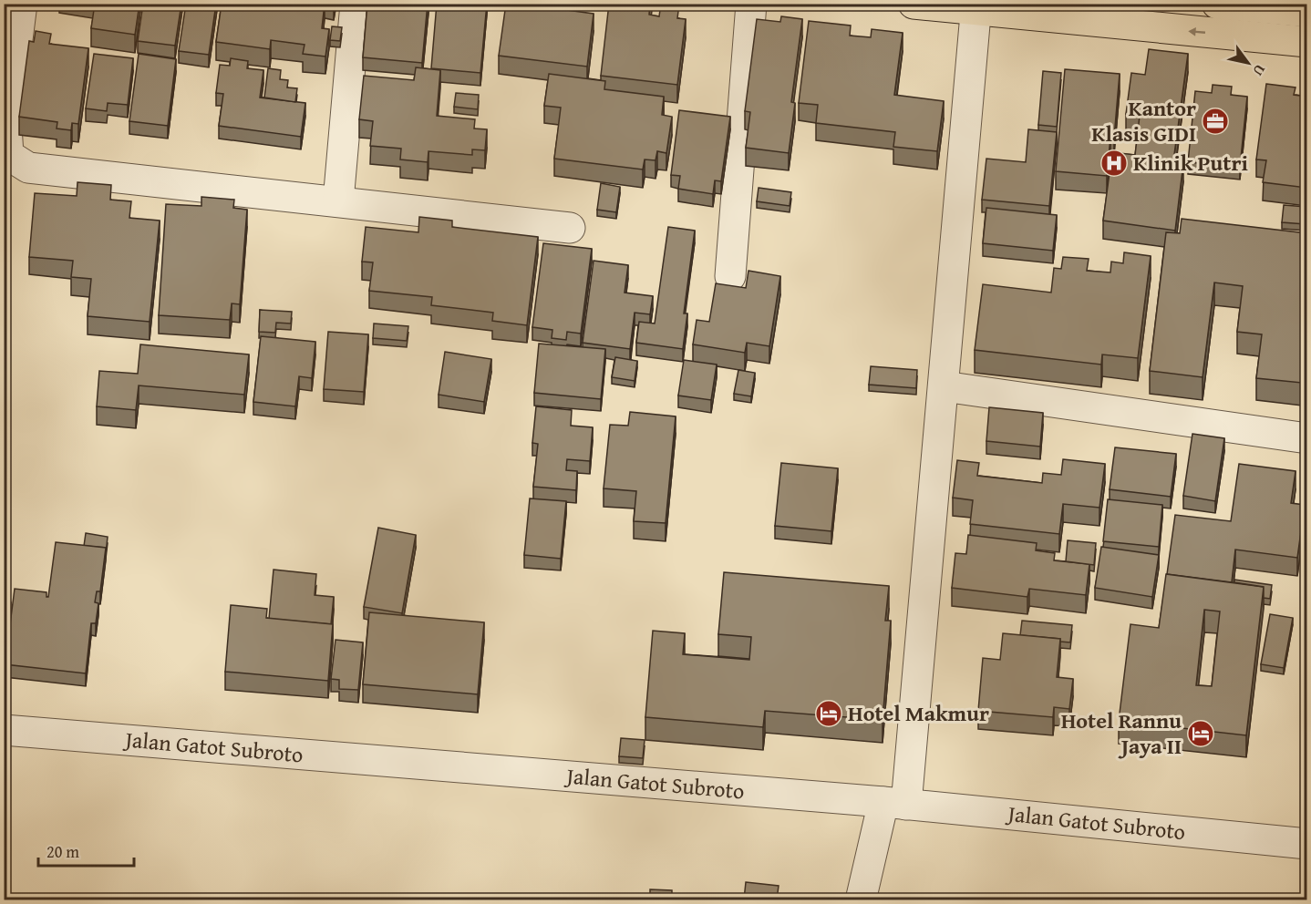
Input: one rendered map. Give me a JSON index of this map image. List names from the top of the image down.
{
  "streets": {
    "street": ["Jalan Gatot Subroto"]
  },
  "places": {
    "office": ["Kantor Klasis GIDI"],
    "hospital": ["Klinik Putri"],
    "hotel": ["Hotel Makmur", "Hotel Rannu Jaya II"]
  },
  "scale_bar": "20 m",
  "north": "bottom right"
}
